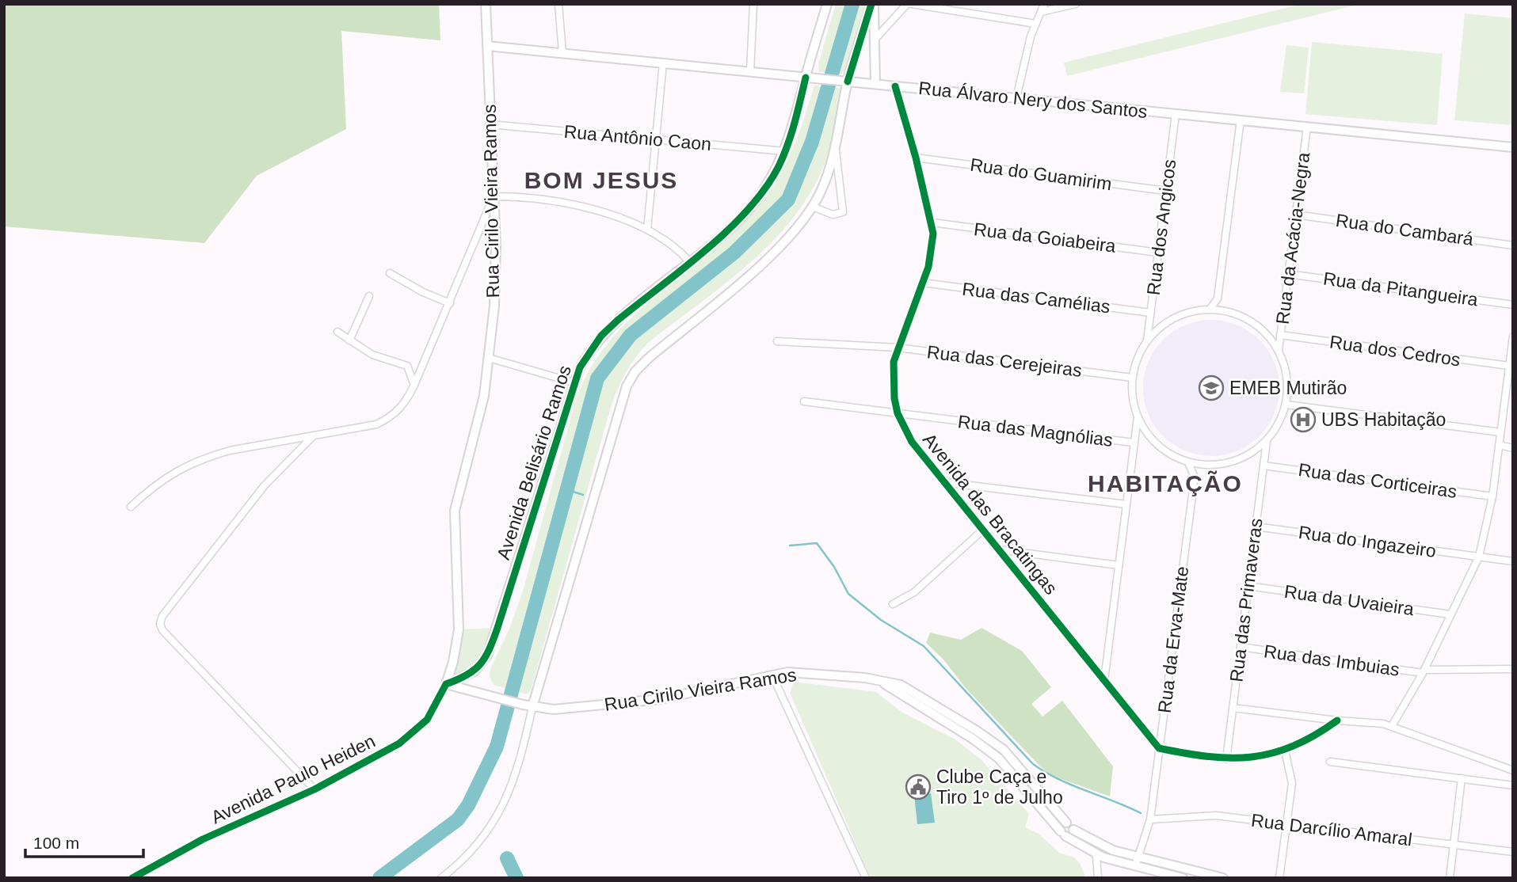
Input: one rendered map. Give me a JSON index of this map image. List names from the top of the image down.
{
  "streets": {
    "main road": ["Rua Álvaro Nery dos Santos", "Rua Cirilo Vieira Ramos", "Avenida Belisário Ramos"],
    "street": [
      "Rua Antônio Caon",
      "Rua do Guamirim",
      "Rua dos Angicos",
      "Rua do Cambará",
      "Rua da Goiabeira",
      "Rua da Acácia-Negra",
      "Rua da Pitangueira",
      "Rua das Camélias",
      "Rua dos Cedros",
      "Rua das Cerejeiras",
      "Rua das Magnólias",
      "Rua das Corticeiras",
      "Avenida das Bracatingas",
      "Rua do Ingazeiro",
      "Rua das Primaveras",
      "Rua da Uvaieira",
      "Rua da Erva-Mate",
      "Rua das Imbuias",
      "Avenida Paulo Heiden",
      "Rua Darcílio Amaral"
    ]
  },
  "crossings": [
    ["Rua Álvaro Nery dos Santos", "Rua Cirilo Vieira Ramos"],
    ["Rua Álvaro Nery dos Santos", "Rua dos Angicos"],
    ["Rua Álvaro Nery dos Santos", "Rua da Acácia-Negra"],
    ["Rua Álvaro Nery dos Santos", "Avenida Belisário Ramos"],
    ["Rua Álvaro Nery dos Santos", "Avenida das Bracatingas"],
    ["Rua Antônio Caon", "Rua Cirilo Vieira Ramos"],
    ["Rua Antônio Caon", "Avenida Belisário Ramos"],
    ["Rua do Guamirim", "Rua dos Angicos"],
    ["Rua do Guamirim", "Avenida das Bracatingas"],
    ["Rua Cirilo Vieira Ramos", "Avenida Belisário Ramos"],
    ["Rua Cirilo Vieira Ramos", "Rua da Erva-Mate"],
    ["Rua Cirilo Vieira Ramos", "Avenida Paulo Heiden"],
    ["Rua dos Angicos", "Rua da Goiabeira"],
    ["Rua dos Angicos", "Rua da Acácia-Negra"],
    ["Rua dos Angicos", "Rua das Camélias"],
    ["Rua dos Angicos", "Rua das Cerejeiras"],
    ["Rua dos Angicos", "Rua das Primaveras"],
    ["Rua do Cambará", "Rua da Acácia-Negra"],
    ["Rua da Goiabeira", "Avenida das Bracatingas"],
    ["Rua da Acácia-Negra", "Rua da Pitangueira"],
    ["Rua da Acácia-Negra", "Rua dos Cedros"],
    ["Rua da Acácia-Negra", "Rua das Cerejeiras"],
    ["Rua da Acácia-Negra", "Rua das Primaveras"],
    ["Rua das Camélias", "Avenida das Bracatingas"],
    ["Rua das Cerejeiras", "Avenida das Bracatingas"],
    ["Rua das Cerejeiras", "Rua das Primaveras"],
    ["Rua das Magnólias", "Avenida das Bracatingas"],
    ["Avenida Belisário Ramos", "Avenida Paulo Heiden"],
    ["Rua das Corticeiras", "Rua das Primaveras"],
    ["Avenida das Bracatingas", "Rua da Erva-Mate"],
    ["Rua do Ingazeiro", "Rua das Primaveras"],
    ["Rua das Primaveras", "Rua da Uvaieira"],
    ["Rua das Primaveras", "Rua das Imbuias"],
    ["Rua da Erva-Mate", "Rua Darcílio Amaral"]
  ],
  "districts": ["BOM JESUS", "HABITAÇÃO"],
  "places": {
    "school or university": ["EMEB Mutirão"],
    "hospital": ["UBS Habitação"],
    "public building": ["Clube Caça e Tiro 1º de Julho"]
  },
  "scale_bar": "100 m"
}
